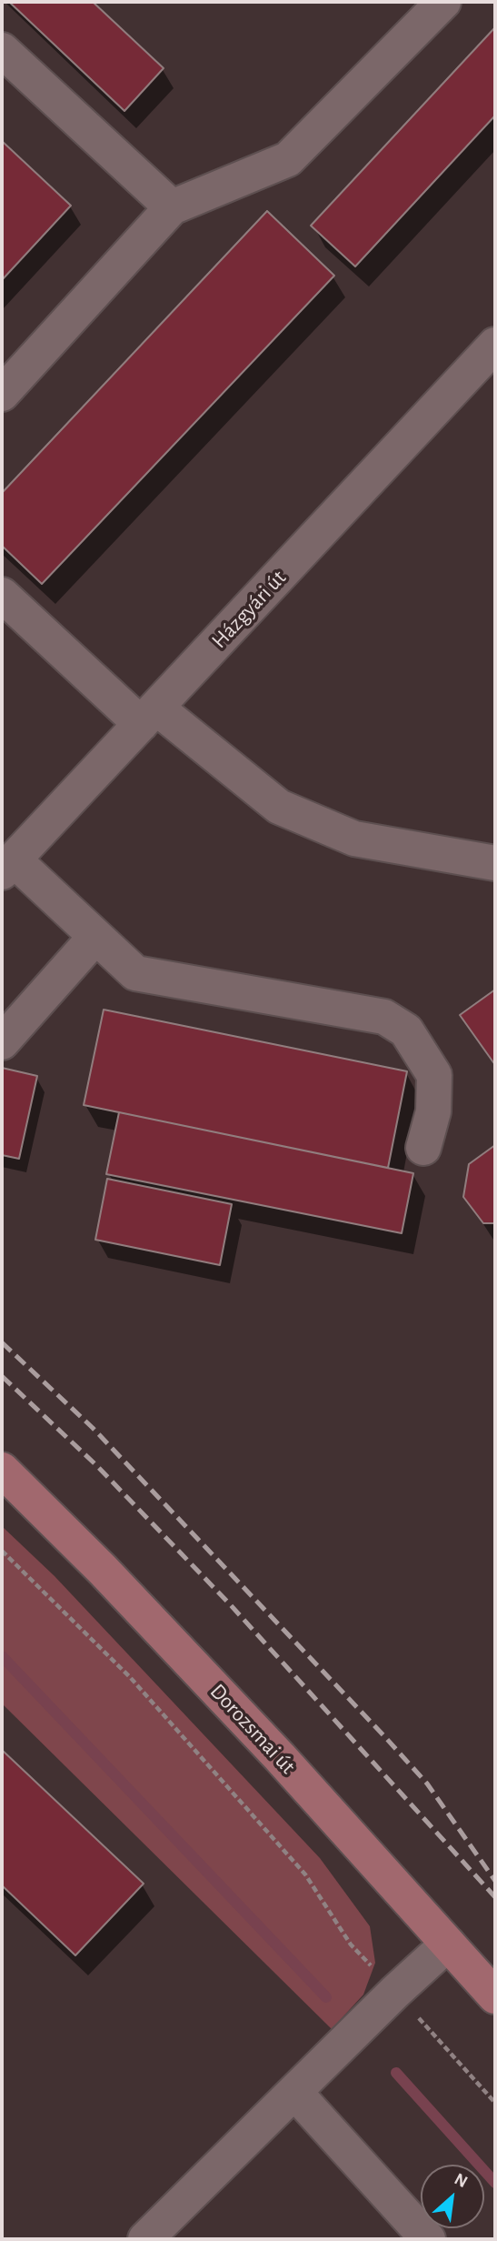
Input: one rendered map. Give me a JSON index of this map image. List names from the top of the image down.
{
  "streets": {
    "main road": ["Dorozsmai út"],
    "street": ["Házgyári út"]
  },
  "north": "top right"
}
